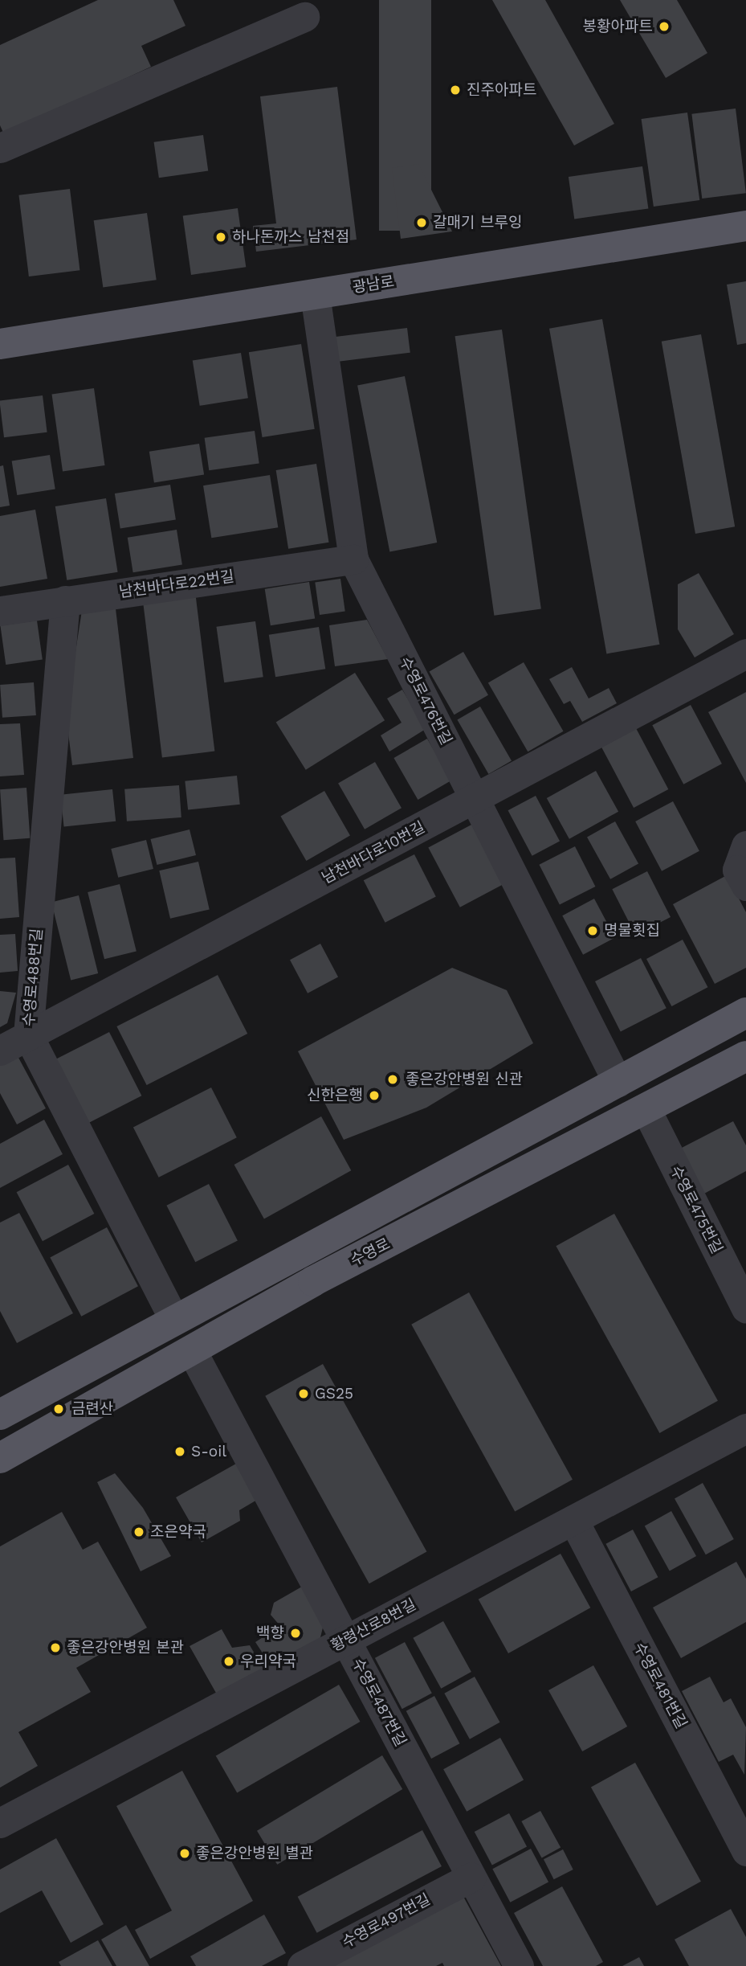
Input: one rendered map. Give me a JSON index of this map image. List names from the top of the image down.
{
  "streets": {
    "main road": ["광남로", "수영로"],
    "street": [
      "남천바다로22번길",
      "수영로476번길",
      "남천바다로10번길",
      "수영로488번길",
      "수영로475번길",
      "황령산로8번길",
      "수영로481번길",
      "수영로487번길",
      "수영로497번길"
    ]
  },
  "crossings": [
    ["광남로", "수영로476번길"],
    ["남천바다로22번길", "수영로476번길"],
    ["남천바다로22번길", "수영로488번길"],
    ["수영로476번길", "남천바다로10번길"],
    ["남천바다로10번길", "수영로488번길"],
    ["수영로475번길", "수영로"],
    ["수영로", "수영로487번길"],
    ["황령산로8번길", "수영로481번길"],
    ["황령산로8번길", "수영로487번길"],
    ["수영로487번길", "수영로497번길"]
  ],
  "places": [
    "봉황아파트",
    "진주아파트",
    "갈매기 브루잉",
    "하나돈까스 남천점",
    "명물횟집",
    "좋은강안병원 신관",
    "신한은행",
    "GS25",
    "금련산",
    "S-oil",
    "조은약국",
    "백향",
    "좋은강안병원 본관",
    "우리약국",
    "좋은강안병원 별관"
  ]
}
